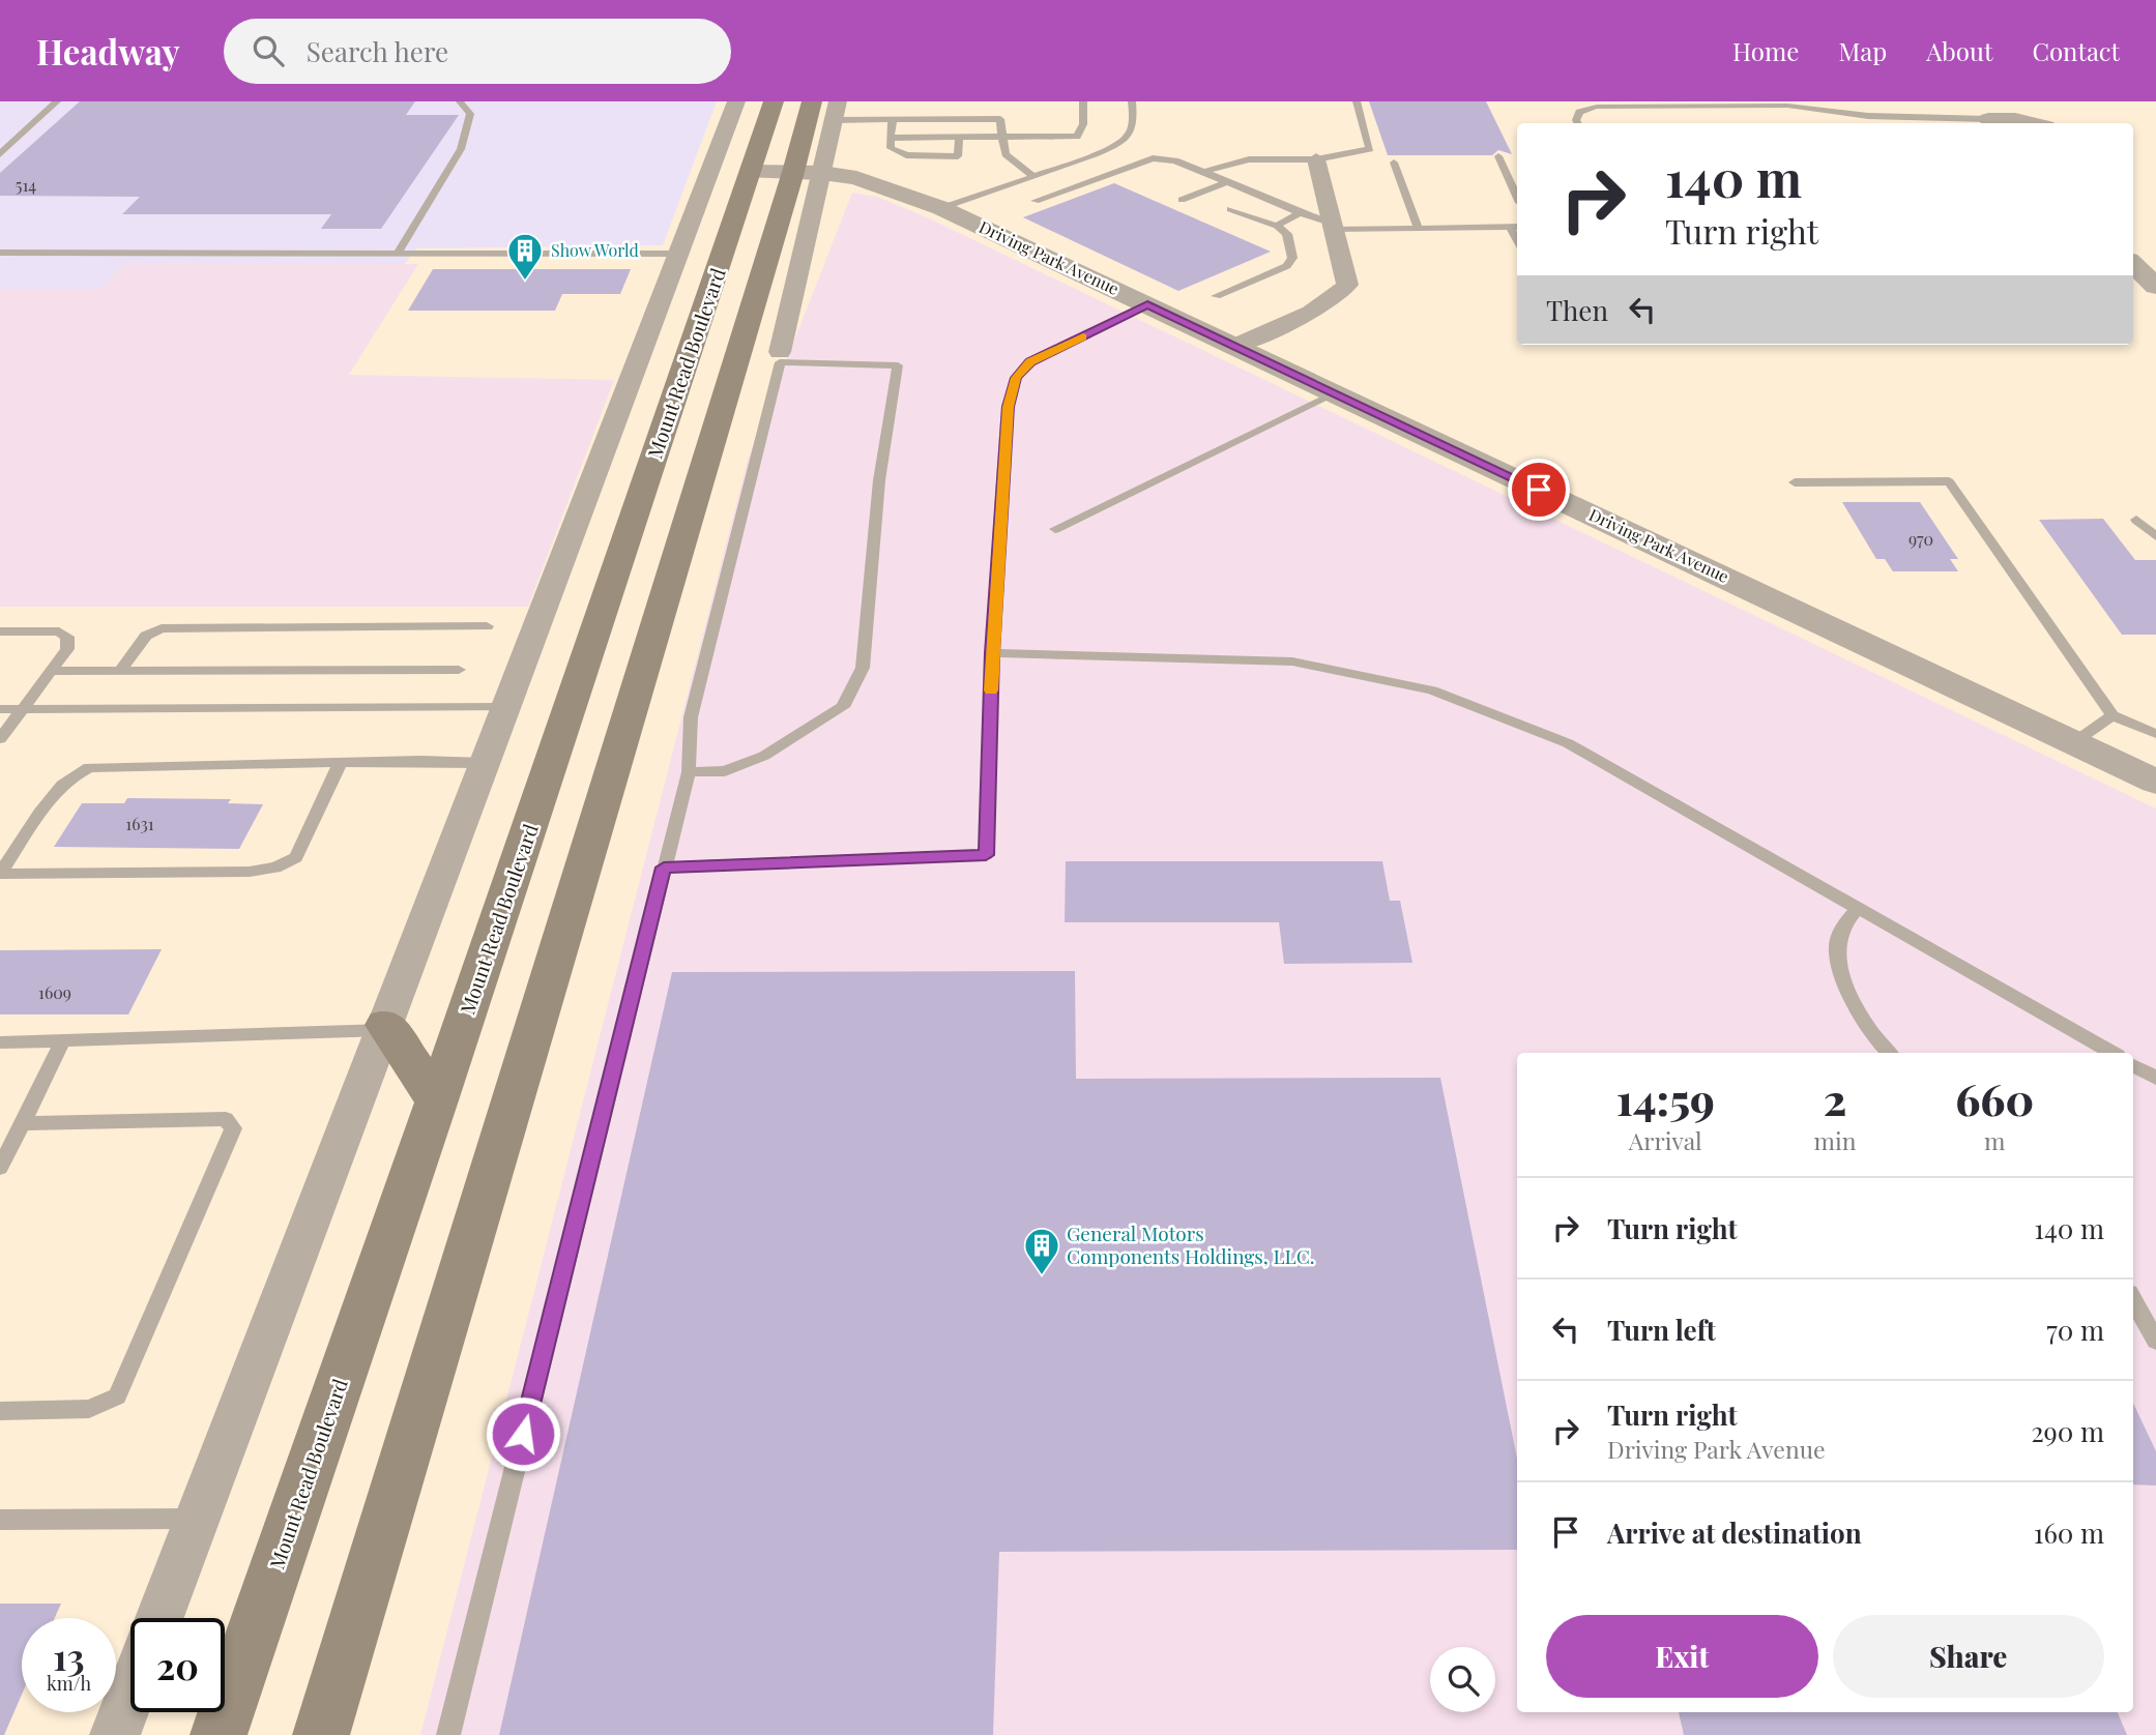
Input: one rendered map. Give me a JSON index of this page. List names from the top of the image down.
{
  "streets": {
    "main road": ["Mount Read Boulevard"],
    "street": ["Driving Park Avenue"]
  },
  "crossings": [
    ["Driving Park Avenue", "Mount Read Boulevard"]
  ],
  "places": {
    "building": ["Show World", "General Motors Components Holdings, LLC."]
  },
  "house_numbers": [
    "514",
    "970",
    "1631",
    "1609"
  ],
  "page": {
    "header": "Headway",
    "search": "Search here",
    "nav": [
      "Home",
      "Map",
      "About",
      "Contact"
    ],
    "turn": ["140 m", "Turn right"],
    "then": "Then",
    "eta": [
      "14:59",
      "Arrival",
      "2",
      "min",
      "660",
      "m"
    ],
    "list": [
      {
        "name": "Turn right",
        "value": "140 m"
      },
      {
        "name": "Turn left",
        "value": "70 m"
      },
      {
        "name": "Turn right",
        "note": "Driving Park Avenue",
        "value": "290 m"
      },
      {
        "name": "Arrive at destination",
        "value": "160 m"
      }
    ],
    "buttons": ["Exit", "Share"],
    "speed": "13 km/h",
    "limit": "20"
  }
}
